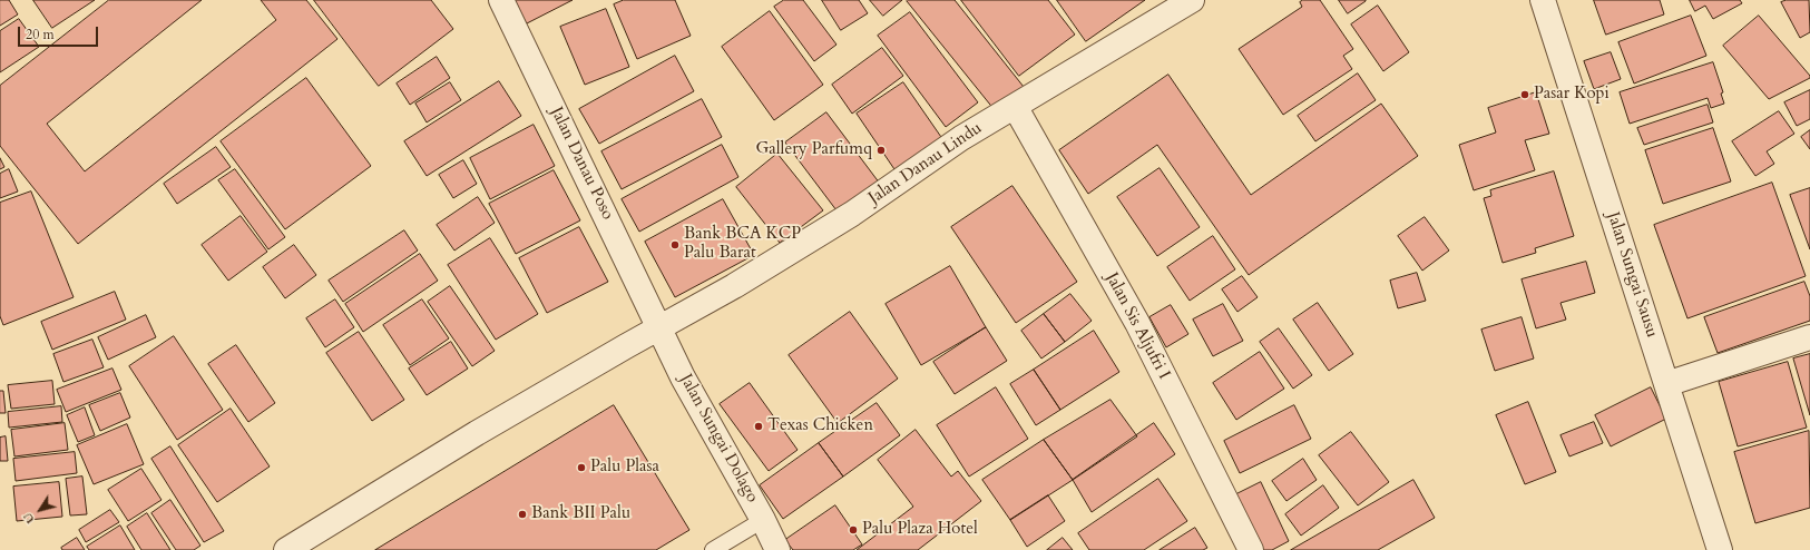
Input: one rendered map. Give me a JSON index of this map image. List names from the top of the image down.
{
  "streets": {
    "street": [
      "Jalan Danau Poso",
      "Jalan Danau Lindu",
      "Jalan Sungai Sausu",
      "Jalan Sis Aljufri I",
      "Jalan Sungai Dolago"
    ]
  },
  "crossings": [
    ["Jalan Danau Poso", "Jalan Danau Lindu"],
    ["Jalan Danau Poso", "Jalan Sungai Dolago"],
    ["Jalan Danau Lindu", "Jalan Sis Aljufri I"],
    ["Jalan Danau Lindu", "Jalan Sungai Dolago"]
  ],
  "places": [
    "Pasar Kopi",
    "Gallery Parfumq",
    "Bank BCA KCP Palu Barat",
    "Texas Chicken",
    "Palu Plasa",
    "Bank BII Palu",
    "Palu Plaza Hotel"
  ],
  "scale_bar": "20 m",
  "north": "bottom left"
}
